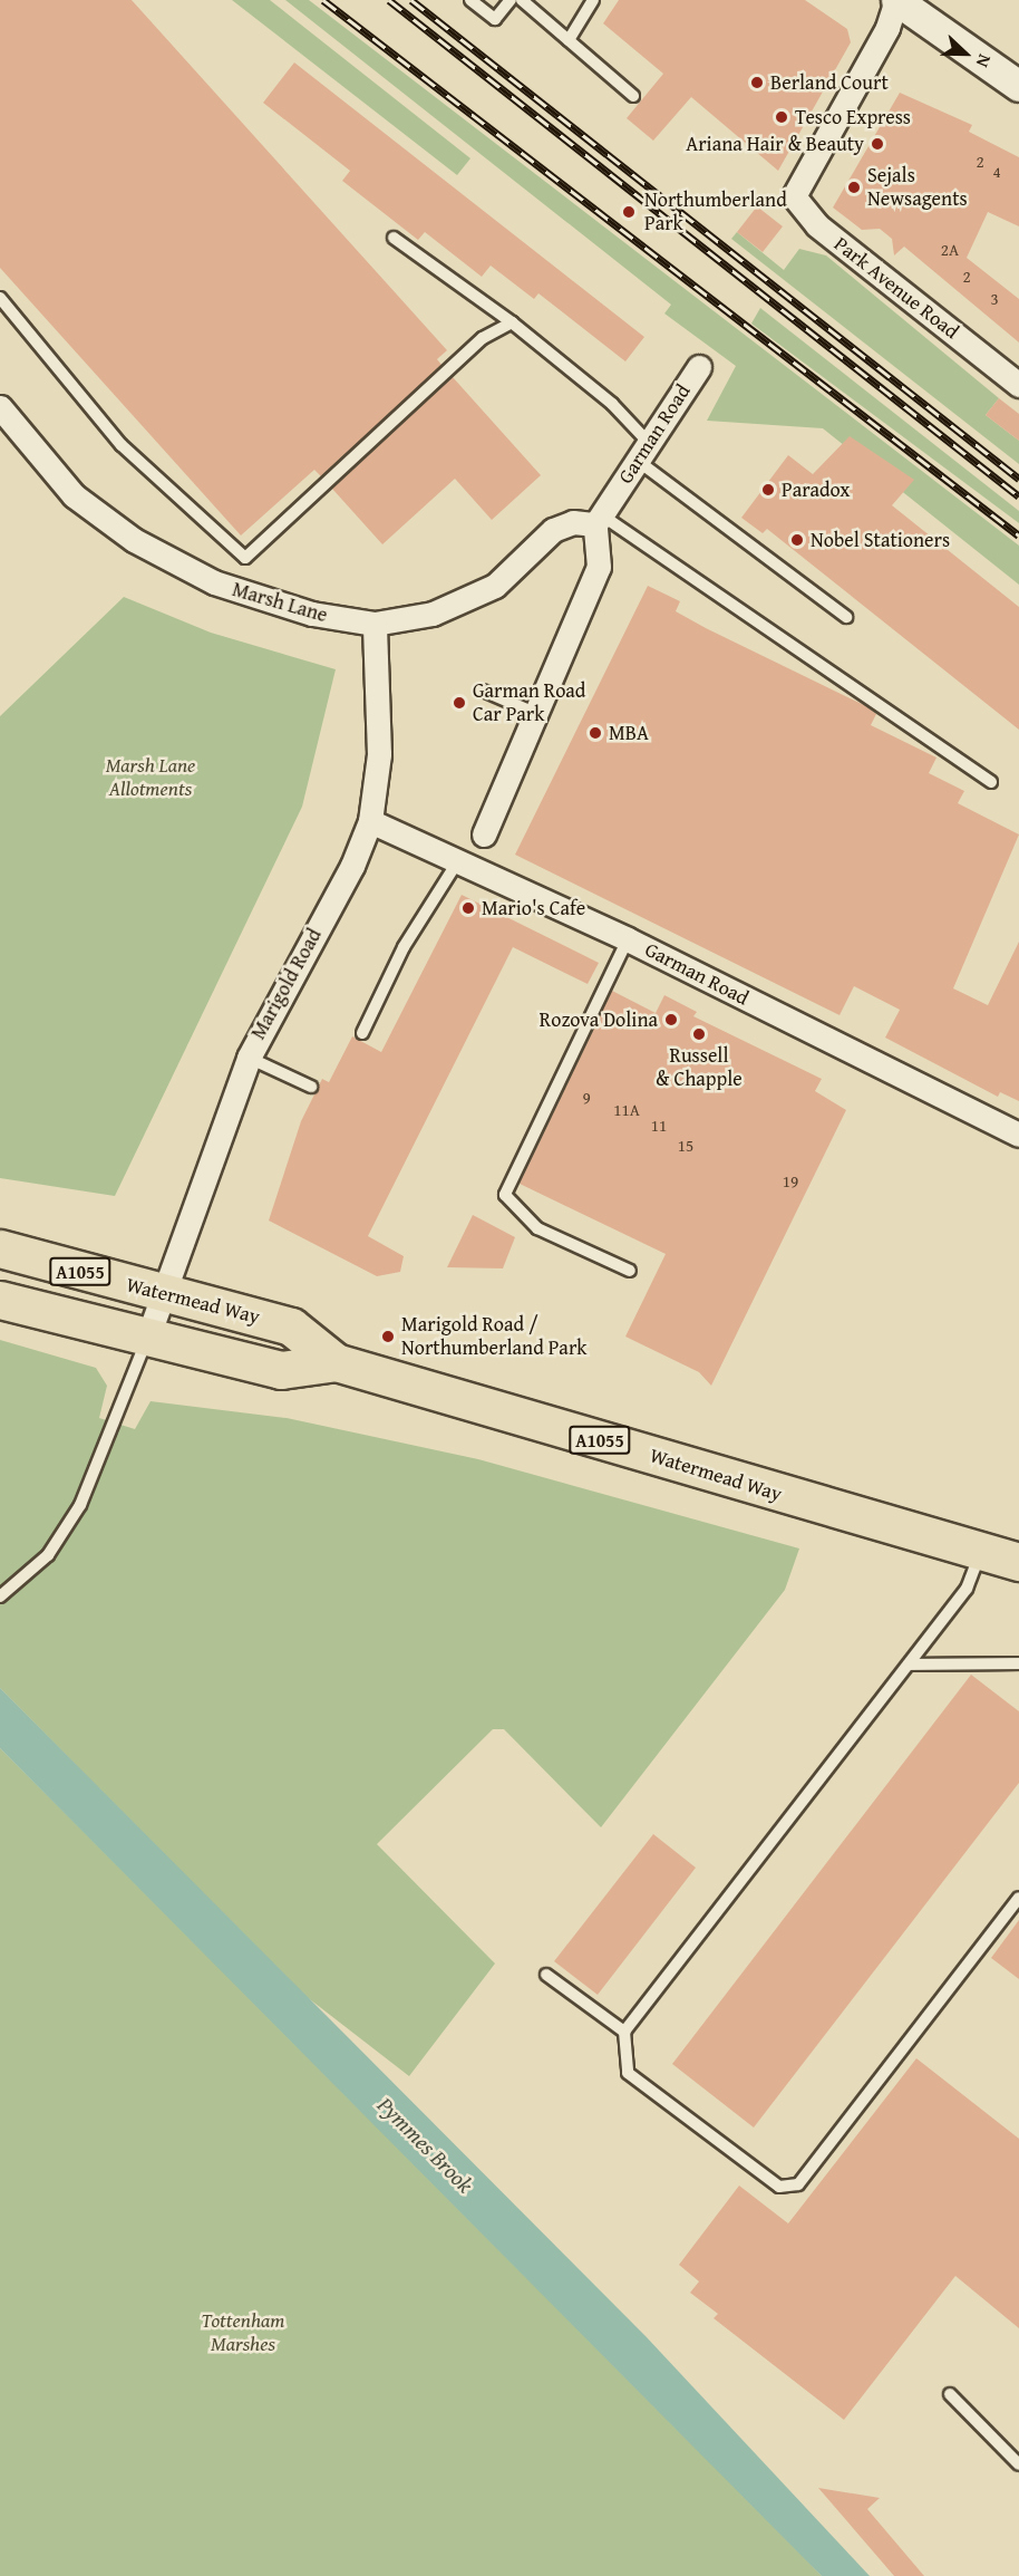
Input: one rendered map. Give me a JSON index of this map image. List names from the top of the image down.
{
  "streets": {
    "main road": ["A1055", "Watermead Way"],
    "street": [
      "Park Avenue Road",
      "Garman Road",
      "Marsh Lane",
      "Marigold Road"
    ]
  },
  "crossings": [
    ["Garman Road", "Marsh Lane"],
    ["Garman Road", "Marigold Road"],
    ["Marsh Lane", "Marigold Road"],
    ["Marigold Road", "Watermead Way"]
  ],
  "water": ["Pymmes Brook"],
  "parks": ["Marsh Lane Allotments", "Tottenham Marshes"],
  "places": [
    "Berland Court",
    "Tesco Express",
    "Ariana Hair & Beauty",
    "Sejals Newsagents",
    "Northumberland Park",
    "Paradox",
    "Nobel Stationers",
    "Garman Road Car Park",
    "MBA",
    "Mario's Cafe",
    "Rozova Dolina",
    "Russell & Chapple",
    "Marigold Road / Northumberland Park"
  ],
  "house_numbers": [
    "2",
    "4",
    "2A",
    "2",
    "3",
    "9",
    "11A",
    "11",
    "15",
    "19"
  ],
  "north": "right"
}
